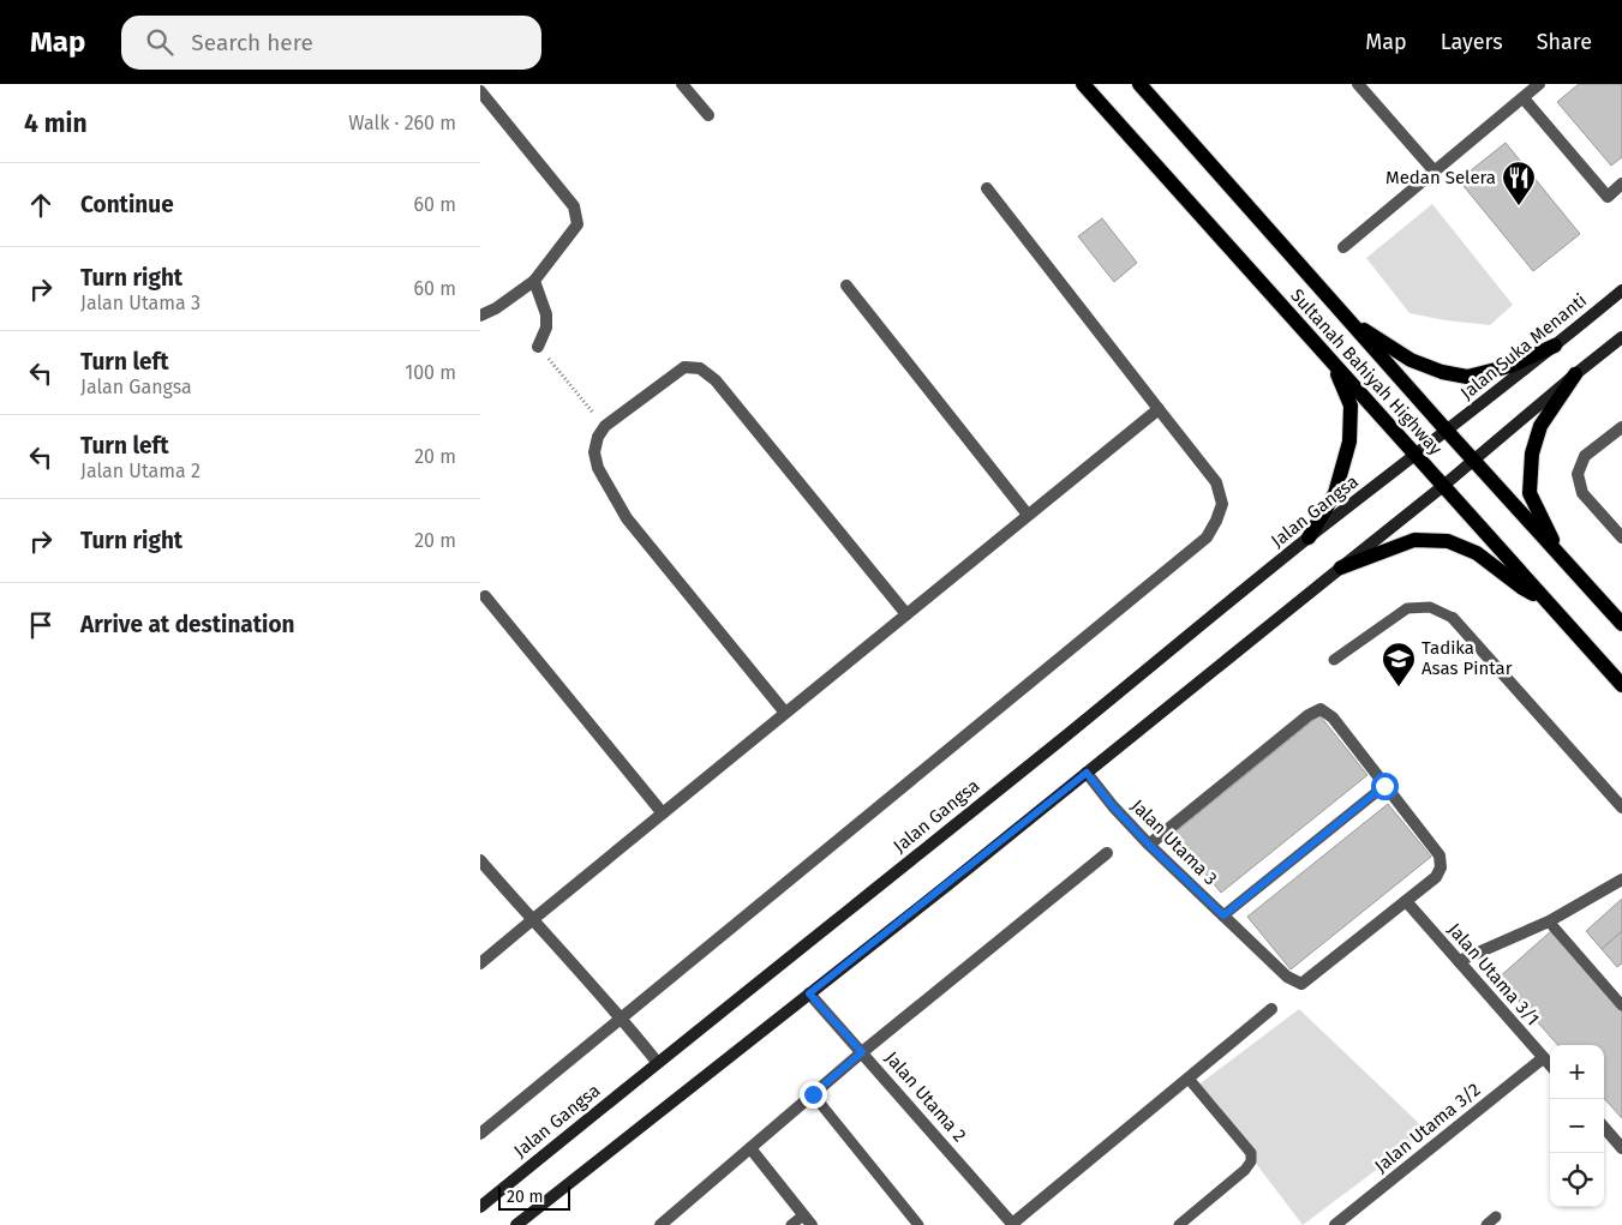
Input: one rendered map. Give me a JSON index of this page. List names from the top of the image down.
{
  "streets": {
    "main road": ["Jalan Suka Menanti", "Sultanah Bahiyah Highway", "Jalan Gangsa"],
    "street": [
      "Jalan Utama 3",
      "Jalan Utama 3/1",
      "Jalan Utama 2",
      "Jalan Utama 3/2"
    ]
  },
  "crossings": [
    ["Jalan Suka Menanti", "Sultanah Bahiyah Highway"],
    ["Jalan Suka Menanti", "Jalan Gangsa"],
    ["Sultanah Bahiyah Highway", "Jalan Gangsa"],
    ["Jalan Utama 3", "Jalan Utama 3/1"],
    ["Jalan Utama 3/1", "Jalan Utama 3/2"]
  ],
  "places": {
    "restaurant": ["Medan Selera"],
    "school or university": ["Tadika Asas Pintar"]
  },
  "scale_bar": "20 m",
  "page": {
    "header": "Map",
    "search": "Search here",
    "nav": ["Map", "Layers", "Share"],
    "heading": ["4 min", "Walk · 260 m"],
    "list": [
      ["Continue", "60 m"],
      ["Turn right", "Jalan Utama 3", "60 m"],
      ["Turn left", "Jalan Gangsa", "100 m"],
      ["Turn left", "Jalan Utama 2", "20 m"],
      ["Turn right", "20 m"],
      "Arrive at destination"
    ],
    "map_buttons": ["+", "−"],
    "scale": "20 m"
  }
}
